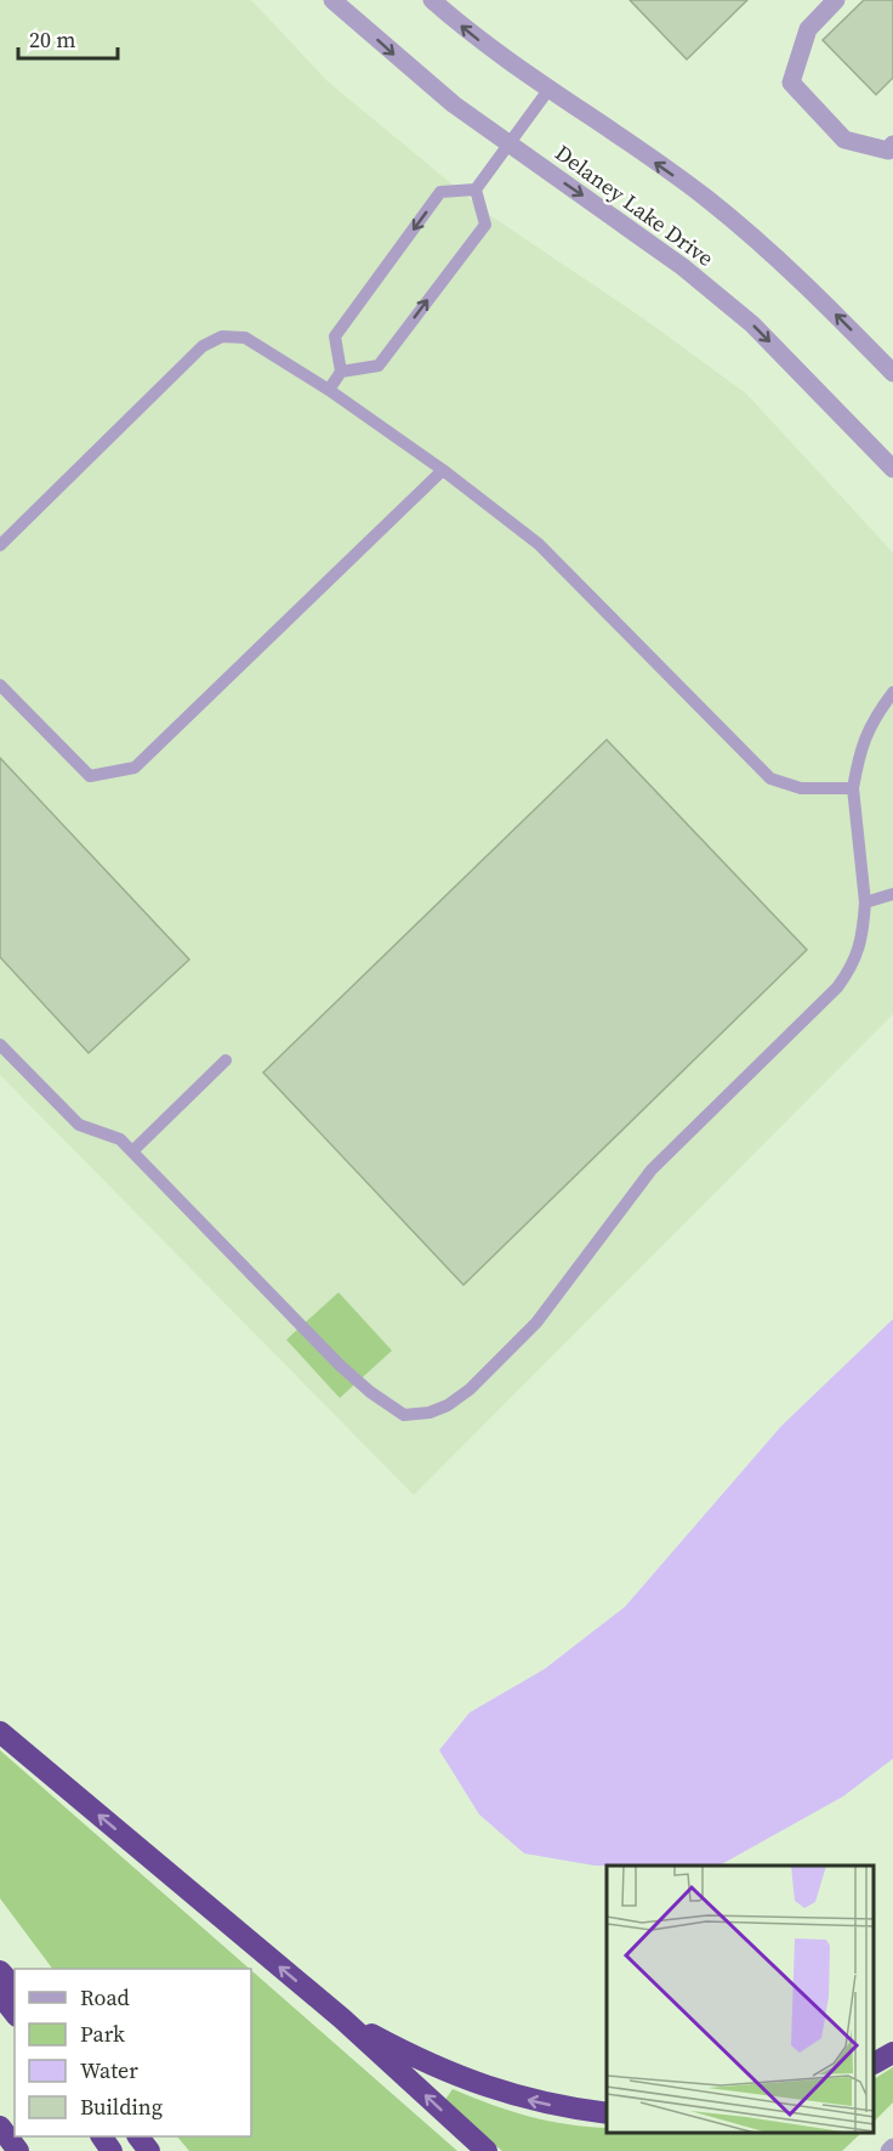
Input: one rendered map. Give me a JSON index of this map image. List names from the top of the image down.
{
  "streets": {
    "street": ["Delaney Lake Drive"]
  },
  "legend": [
    "Road",
    "Park",
    "Water",
    "Building"
  ],
  "scale_bar": "20 m"
}
